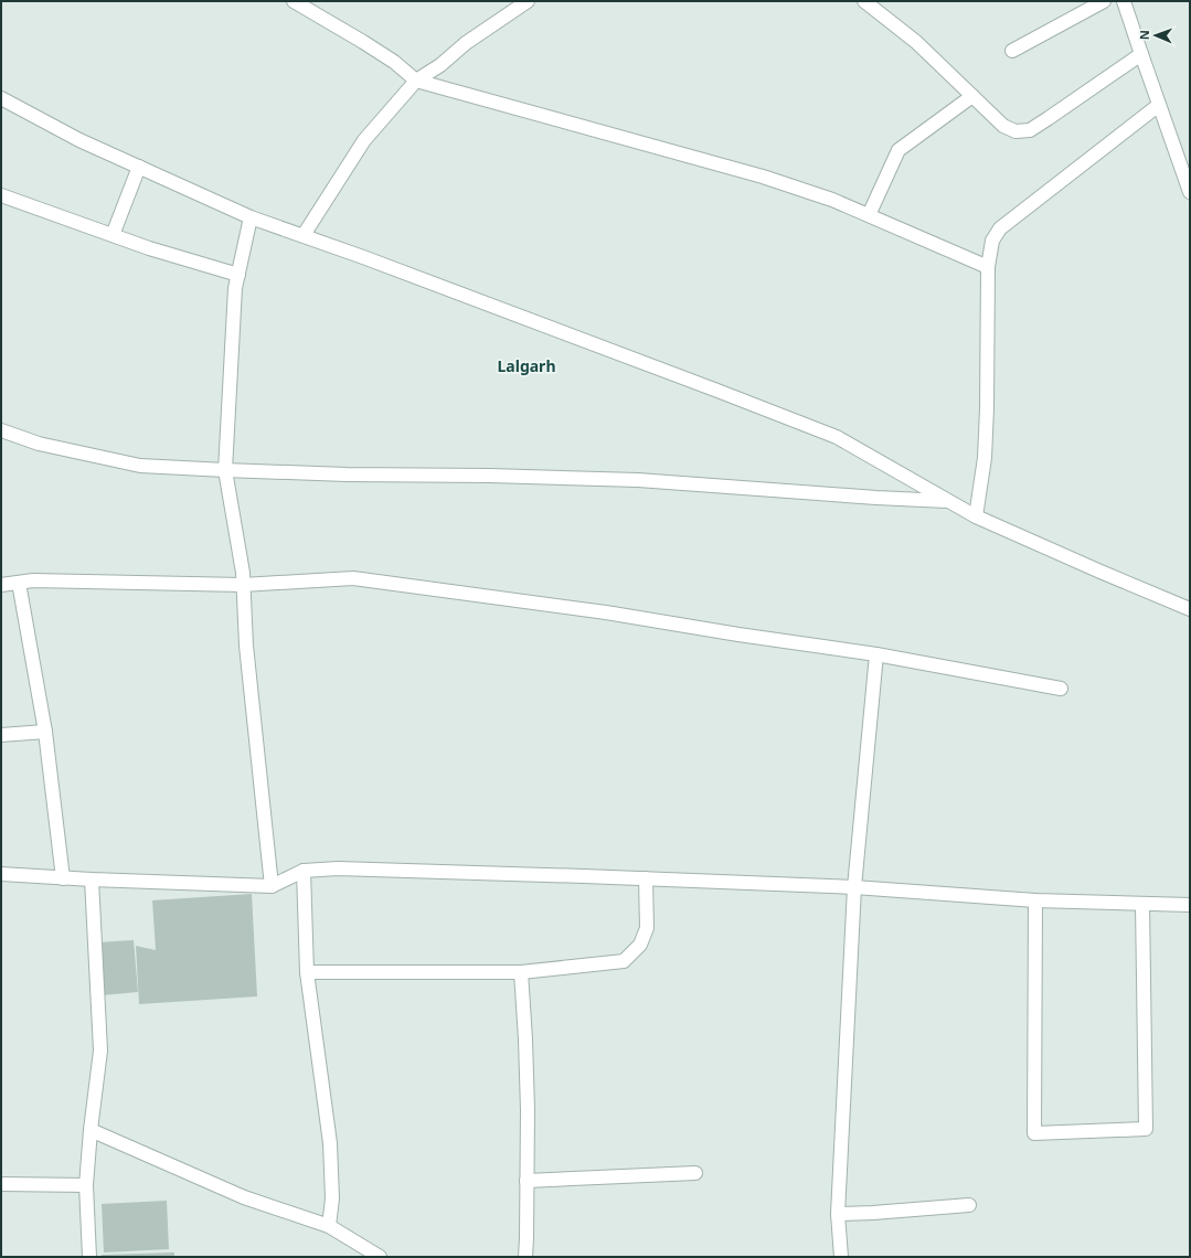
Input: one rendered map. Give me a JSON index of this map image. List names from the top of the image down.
{
  "districts": ["Lalgarh"],
  "north": "left"
}
